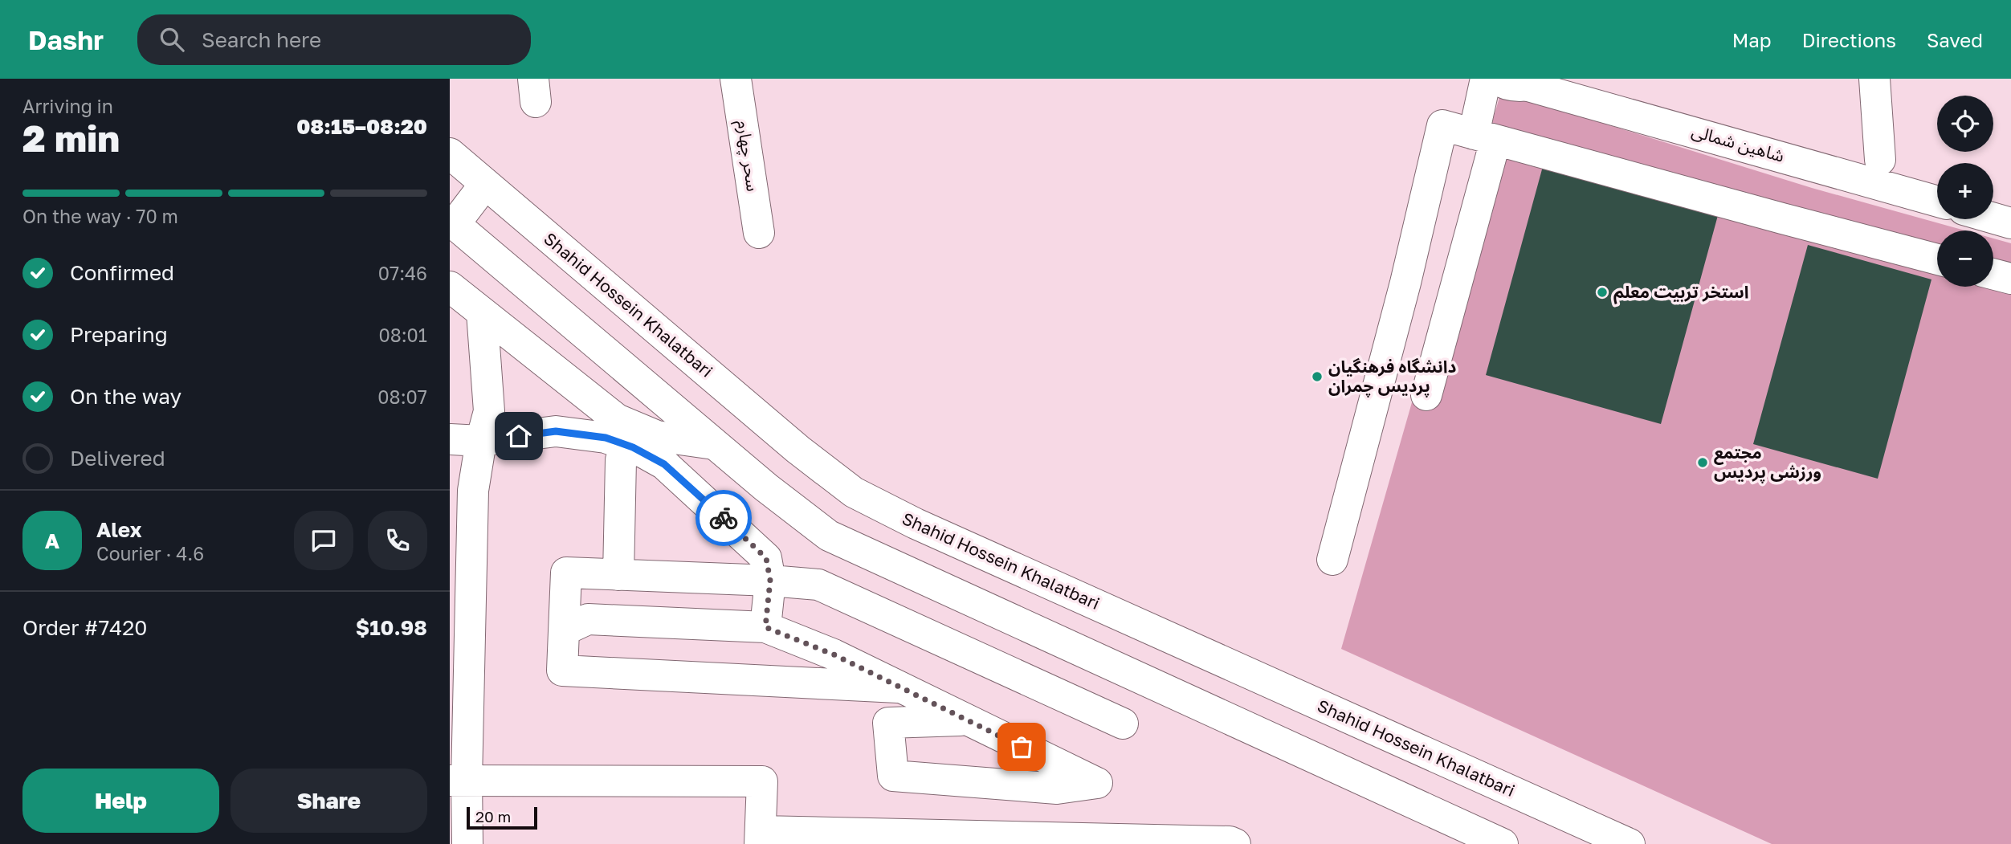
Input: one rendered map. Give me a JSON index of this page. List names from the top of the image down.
{
  "streets": {
    "main road": ["شاهین شمالی", "سحر چهارم", "Shahid Hossein Khalatbari"]
  },
  "places": ["استخر تربیت معلم", "دانشگاه فرهنگیان پردیس چمران", "مجتمع ورزشی پردیس"],
  "scale_bar": "20 m",
  "page": {
    "header": "Dashr",
    "search": "Search here",
    "nav": ["Map", "Directions", "Saved"],
    "heading": ["2 min", "Arriving in", "08:15–08:20"],
    "panel": [
      "Alex",
      "Courier · 4.6",
      "Order #7420",
      "$10.98"
    ],
    "map_buttons": ["+", "−"],
    "bar": "On the way · 70 m",
    "list": [
      ["Confirmed", "07:46"],
      ["Preparing", "08:01"],
      ["On the way", "08:07"],
      "Delivered"
    ],
    "round": "A",
    "buttons": ["Help", "Share"],
    "scale": "20 m"
  }
}
